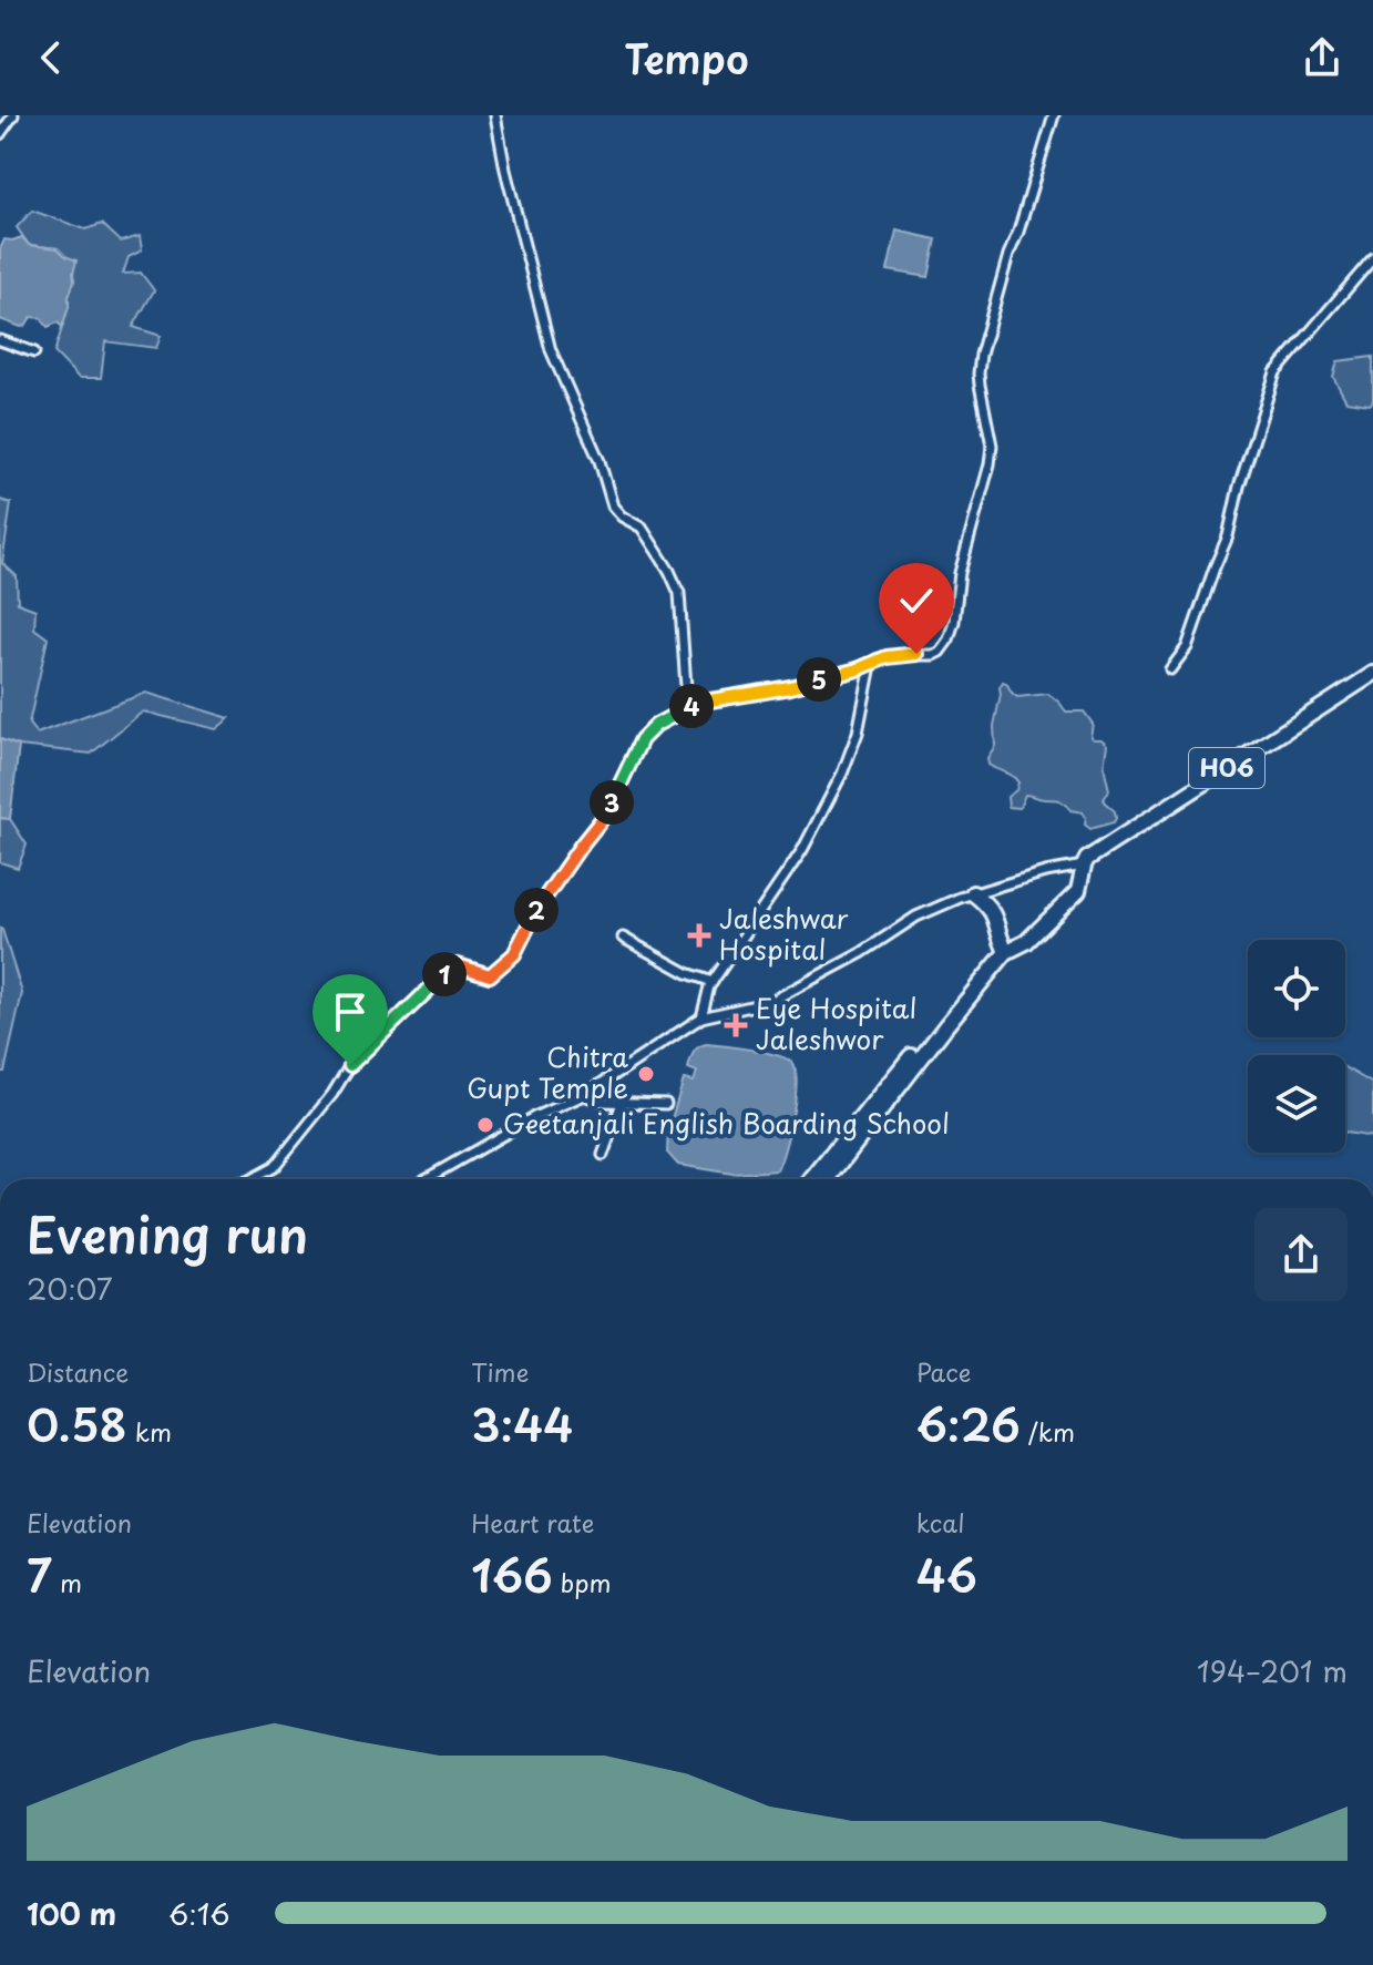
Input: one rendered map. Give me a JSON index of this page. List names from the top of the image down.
{
  "streets": {
    "highway": ["H06"]
  },
  "places": {
    "health": ["Jaleshwar Hospital", "Eye Hospital Jaleshwor"],
    "other": ["Chitra Gupt Temple", "Geetanjali English Boarding School"]
  },
  "page": {
    "header": "Tempo",
    "pins": [
      "5",
      "4",
      "3",
      "2",
      "1"
    ],
    "heading": ["Evening run", "20:07"],
    "stats": [
      ["Distance", "0.58 km"],
      ["Time", "3:44"],
      ["Pace", "6:26 /km"],
      ["Elevation", "7 m"],
      ["Heart rate", "166 bpm"],
      ["kcal", "46"]
    ],
    "chart": ["Elevation", "194–201 m"],
    "list": [
      {
        "name": "100 m",
        "note": "6:16"
      }
    ]
  }
}
